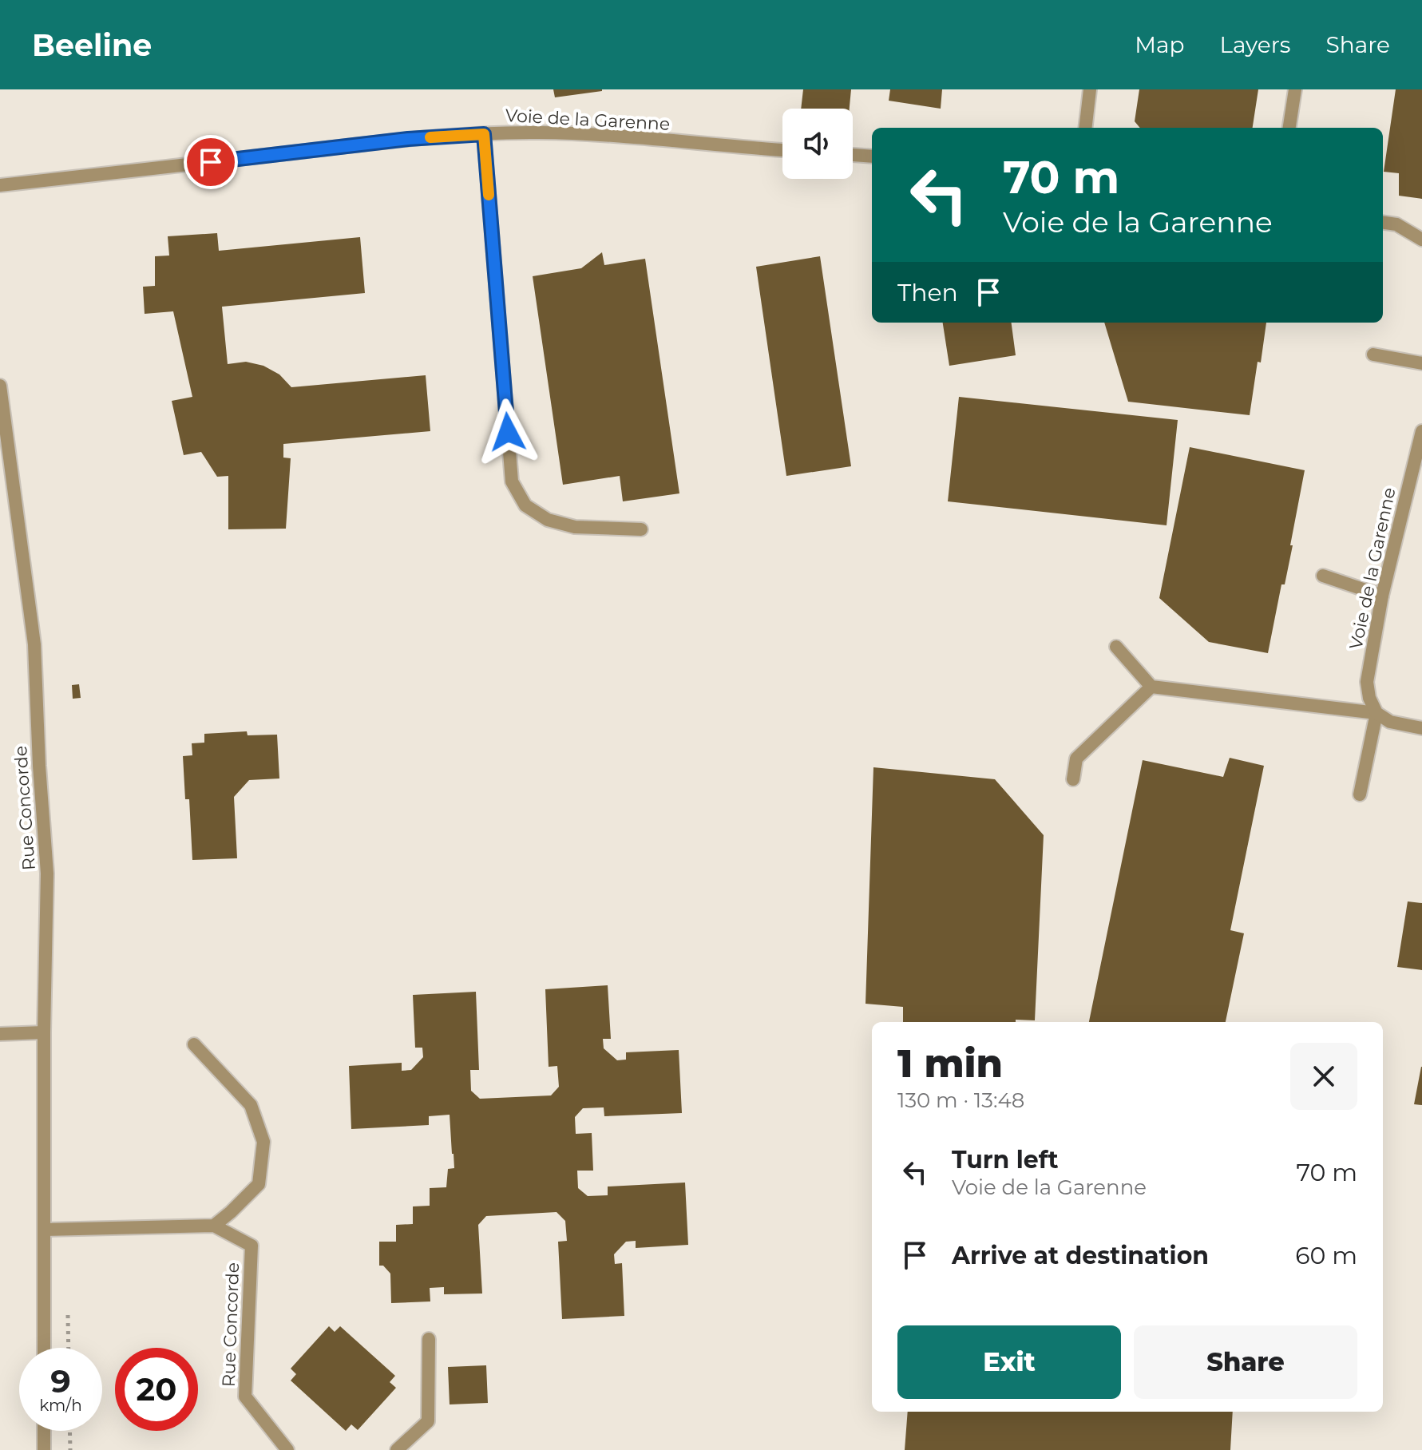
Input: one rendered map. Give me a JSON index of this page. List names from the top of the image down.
{
  "streets": {
    "street": ["Voie de la Garenne", "Rue Concorde"]
  },
  "page": {
    "header": "Beeline",
    "nav": ["Map", "Layers", "Share"],
    "turn": ["70 m", "Voie de la Garenne"],
    "then": "Then",
    "heading": ["1 min", "130 m · 13:48"],
    "list": [
      {
        "name": "Turn left",
        "note": "Voie de la Garenne",
        "value": "70 m"
      },
      {
        "name": "Arrive at destination",
        "value": "60 m"
      }
    ],
    "buttons": ["Exit", "Share"],
    "speed": "9 km/h",
    "limit": "20"
  }
}
